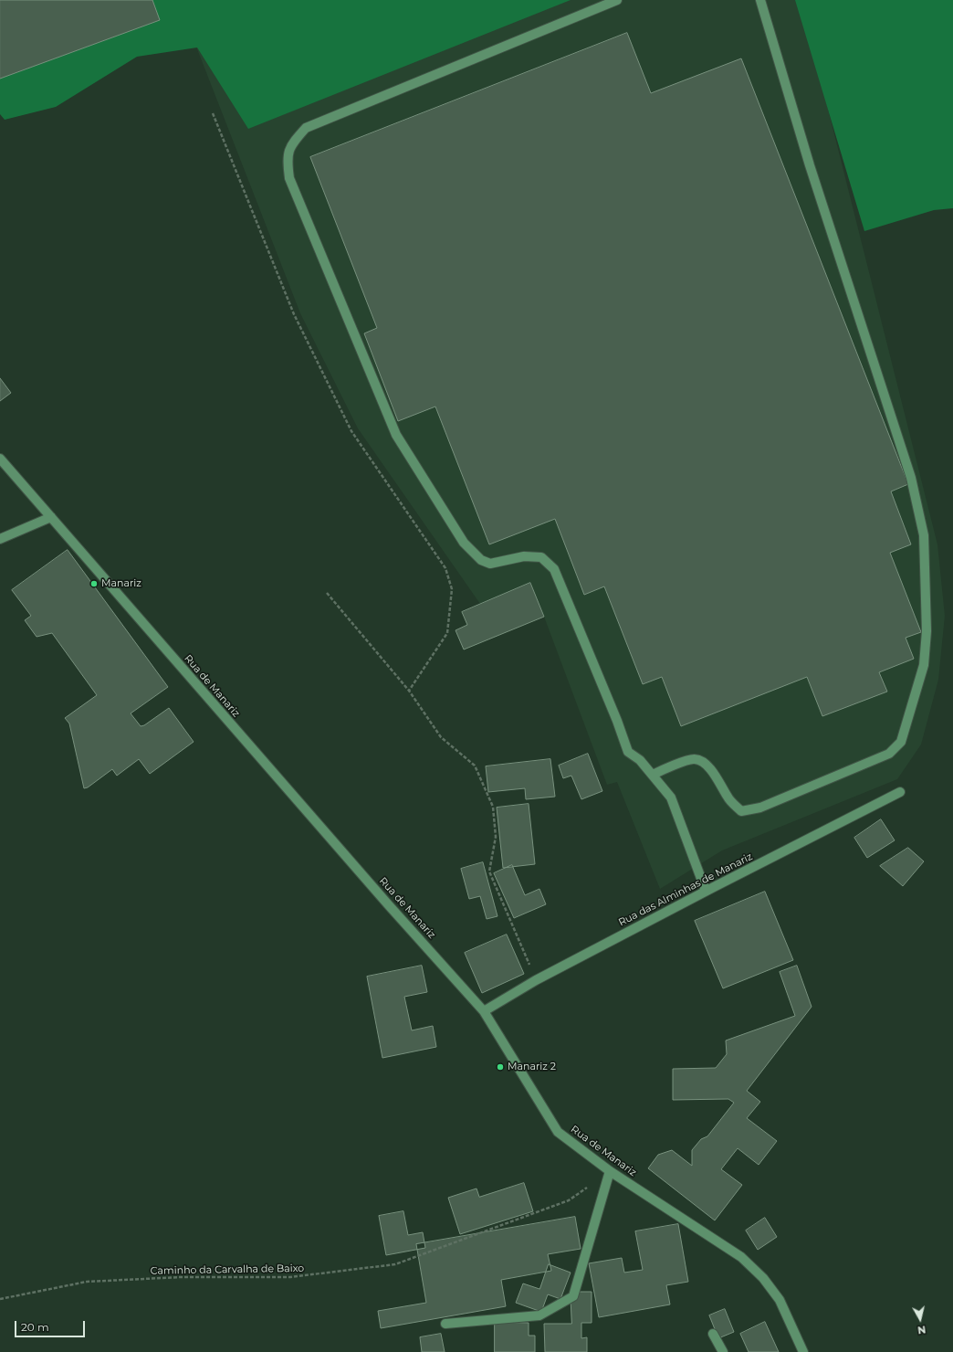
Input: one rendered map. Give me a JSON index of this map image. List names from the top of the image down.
{
  "streets": {
    "street": ["Rua de Manariz", "Rua das Alminhas de Manariz"],
    "path": ["Caminho da Carvalha de Baixo"]
  },
  "crossings": [
    ["Rua de Manariz", "Rua das Alminhas de Manariz"],
    ["Rua de Manariz", "Caminho da Carvalha de Baixo"]
  ],
  "places": ["Manariz", "Manariz 2"],
  "scale_bar": "20 m",
  "north": "bottom"
}
